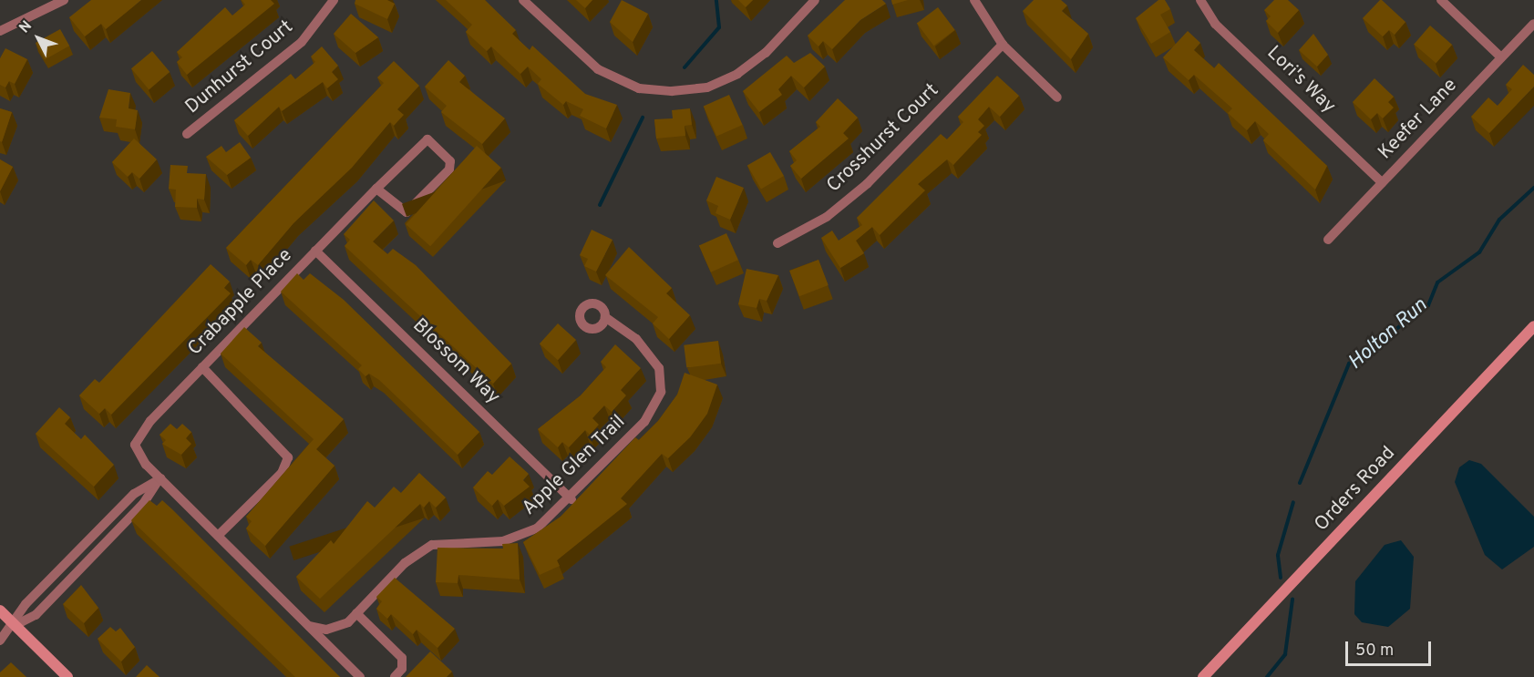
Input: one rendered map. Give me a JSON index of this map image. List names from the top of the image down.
{
  "streets": {
    "street": [
      "Dunhurst Court",
      "Lori's Way",
      "Keefer Lane",
      "Crosshurst Court",
      "Crabapple Place",
      "Blossom Way",
      "Apple Glen Trail",
      "Orders Road"
    ]
  },
  "crossings": [
    ["Lori's Way", "Keefer Lane"],
    ["Crabapple Place", "Blossom Way"],
    ["Blossom Way", "Apple Glen Trail"]
  ],
  "water": ["Holton Run"],
  "scale_bar": "50 m",
  "north": "top left"
}
